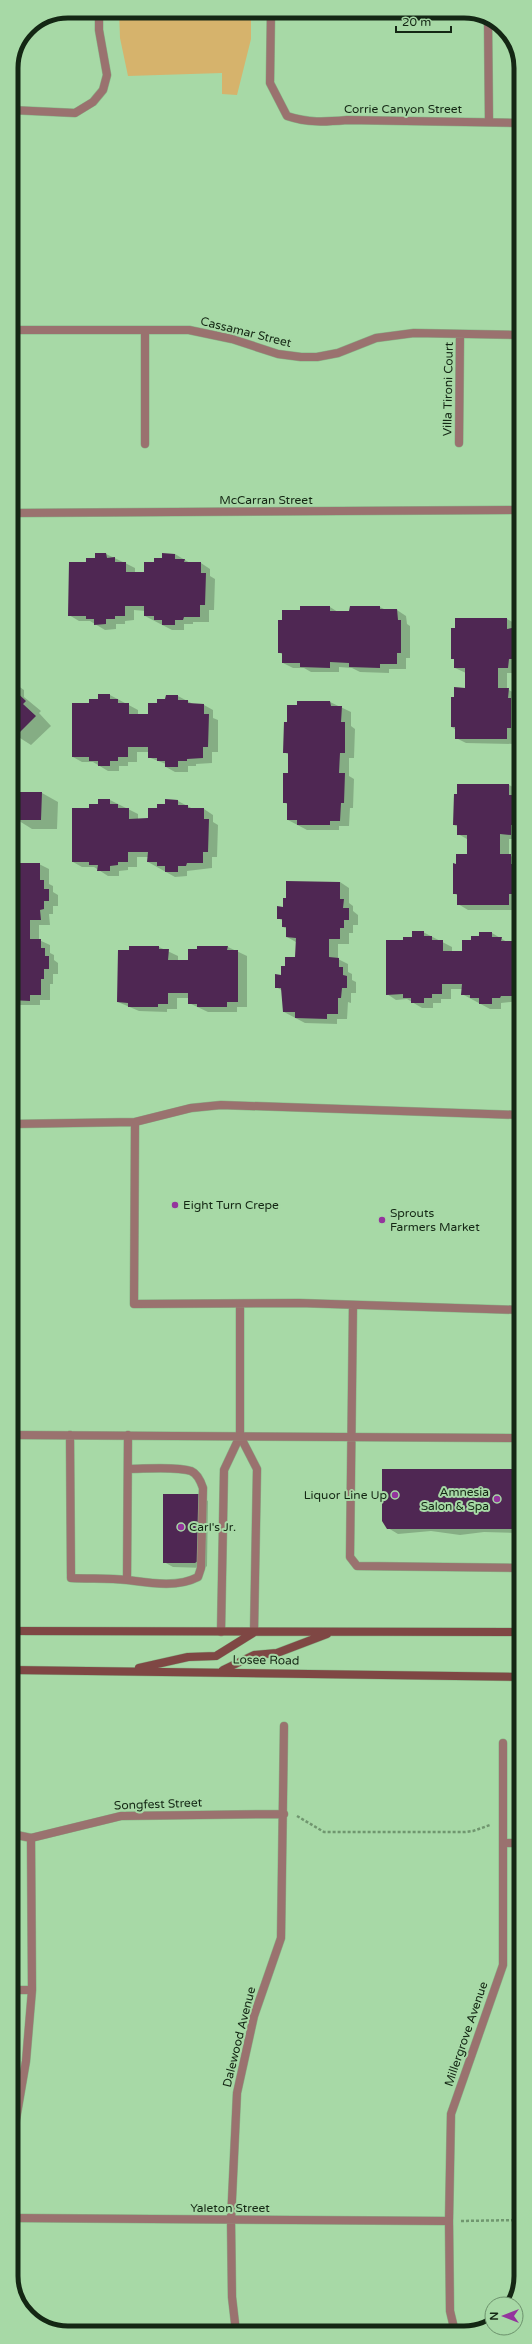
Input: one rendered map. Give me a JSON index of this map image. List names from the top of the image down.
{
  "streets": {
    "main road": ["Losee Road"],
    "street": [
      "Corrie Canyon Street",
      "Cassamar Street",
      "Villa Tironi Court",
      "McCarran Street",
      "Songfest Street",
      "Millergrove Avenue",
      "Dalewood Avenue",
      "Yaleton Street"
    ]
  },
  "crossings": [
    ["Cassamar Street", "Villa Tironi Court"],
    ["Songfest Street", "Dalewood Avenue"],
    ["Millergrove Avenue", "Yaleton Street"],
    ["Dalewood Avenue", "Yaleton Street"]
  ],
  "places": [
    "Eight Turn Crepe",
    "Sprouts Farmers Market",
    "Liquor Line Up",
    "Amnesia Salon & Spa",
    "Carl's Jr."
  ],
  "scale_bar": "20 m",
  "north": "left"
}
